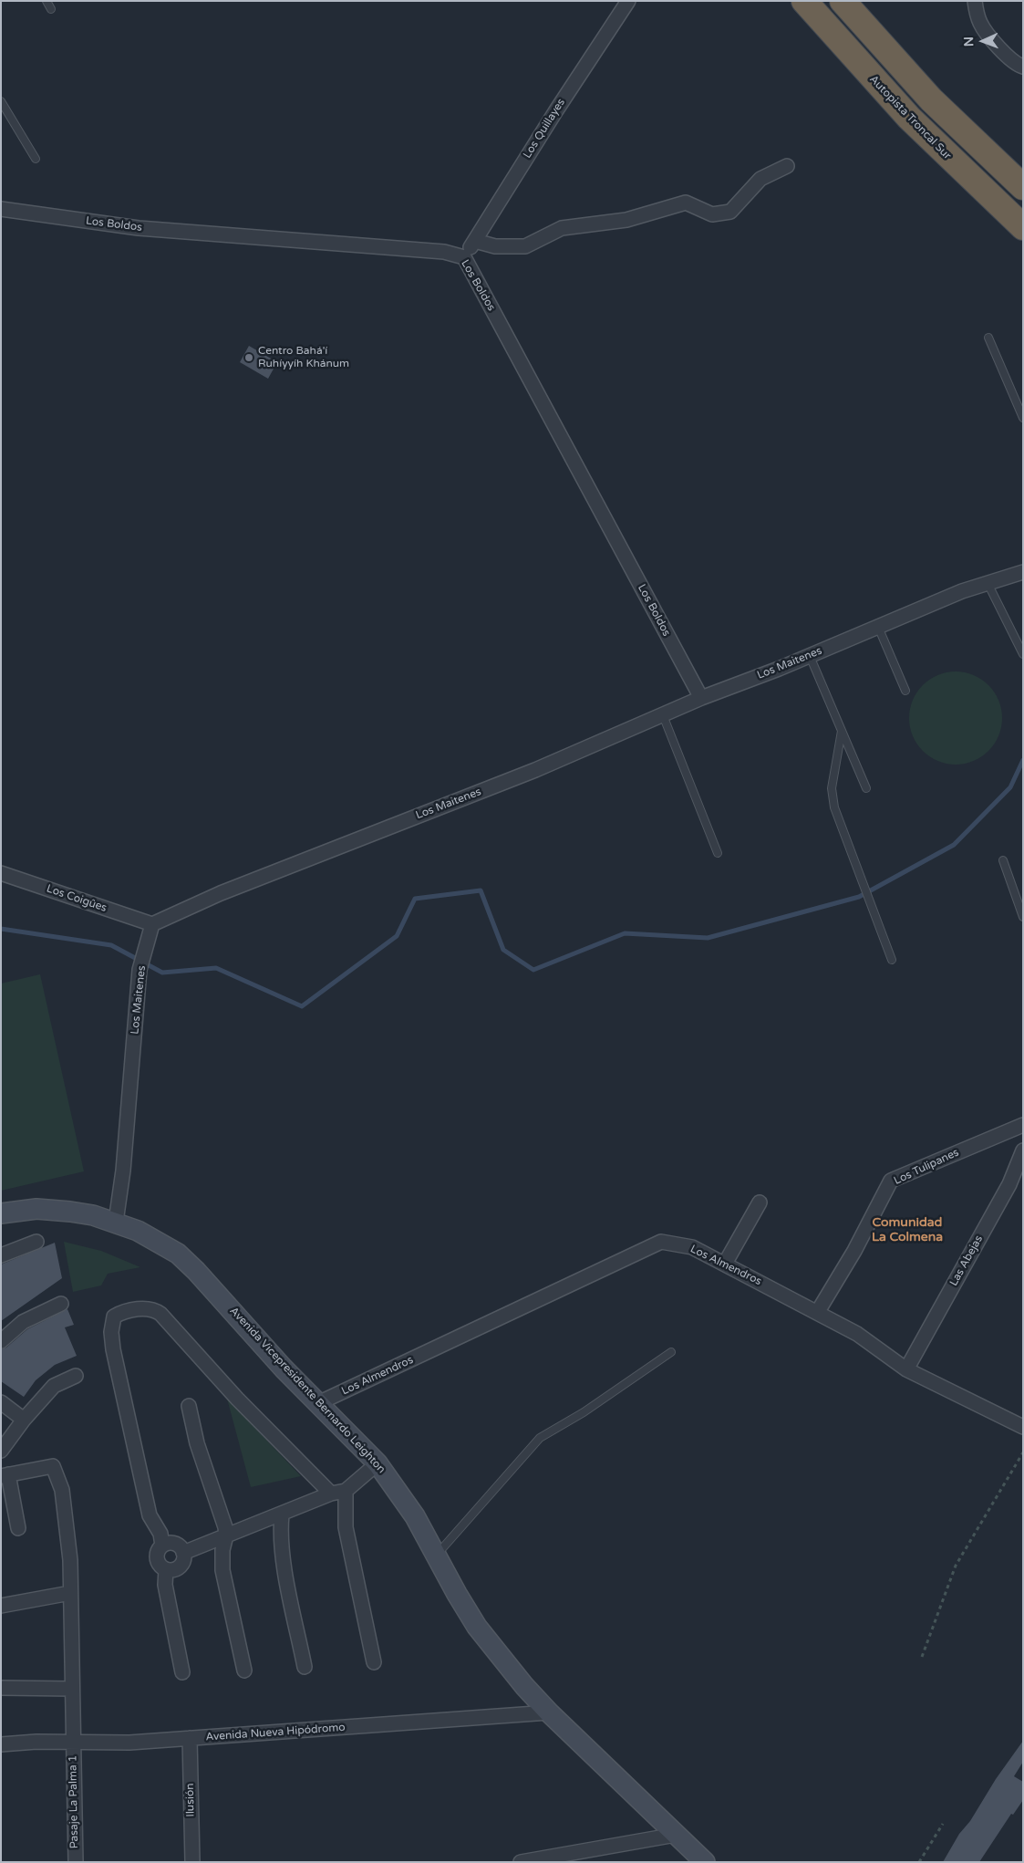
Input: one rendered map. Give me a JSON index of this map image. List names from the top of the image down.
{
  "streets": {
    "highway": ["Autopista Troncal Sur"],
    "main road": ["Avenida Vicepresidente Bernardo Leighton"],
    "street": [
      "Los Quillayes",
      "Los Boldos",
      "Los Maitenes",
      "Los Coigûes",
      "Los Tulipanes",
      "Las Abejas",
      "Los Almendros",
      "Avenida Nueva Hipódromo",
      "Ilusión",
      "Pasaje La Palma 1"
    ]
  },
  "crossings": [
    ["Los Quillayes", "Los Boldos"],
    ["Los Boldos", "Los Maitenes"],
    ["Los Maitenes", "Los Coigûes"],
    ["Los Maitenes", "Avenida Vicepresidente Bernardo Leighton"],
    ["Los Tulipanes", "Los Almendros"],
    ["Las Abejas", "Los Almendros"],
    ["Los Almendros", "Avenida Vicepresidente Bernardo Leighton"],
    ["Avenida Vicepresidente Bernardo Leighton", "Avenida Nueva Hipódromo"],
    ["Avenida Nueva Hipódromo", "Ilusión"],
    ["Avenida Nueva Hipódromo", "Pasaje La Palma 1"]
  ],
  "districts": ["Comunidad La Colmena"],
  "places": ["Centro Bahá'í Ruhíyyíh Khánum"],
  "north": "left"
}
